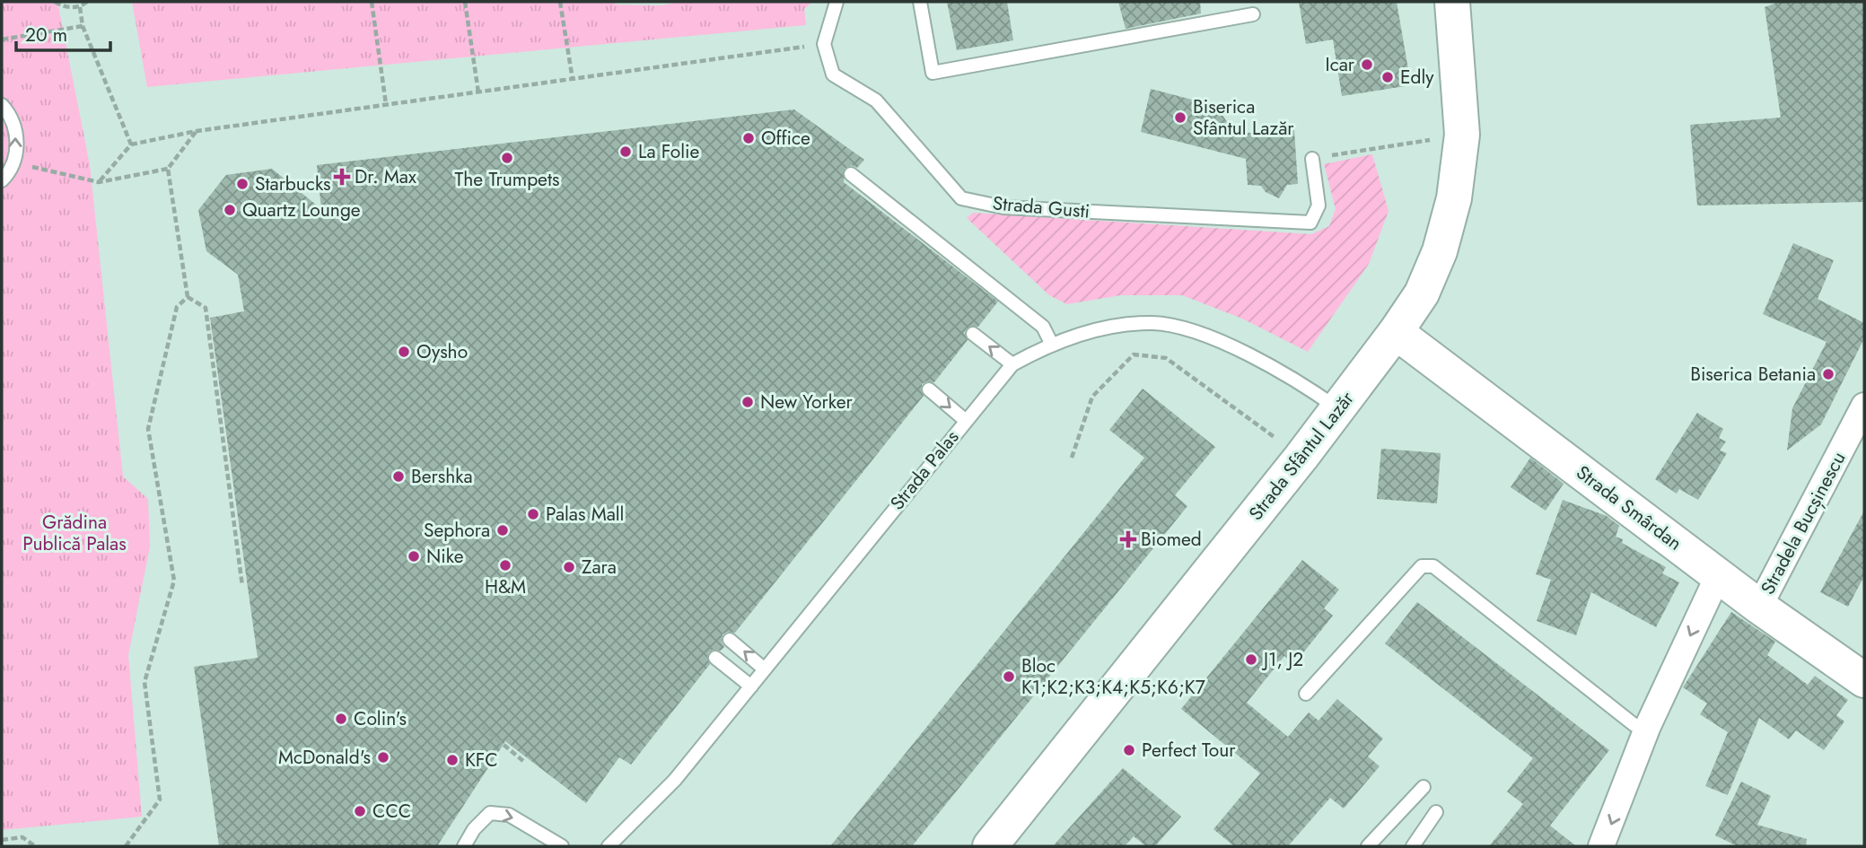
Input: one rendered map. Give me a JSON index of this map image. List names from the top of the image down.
{
  "streets": {
    "main road": ["Strada Sfântul Lazăr", "Strada Smârdan"],
    "street": ["Stradela Bucșinescu"],
    "lane": ["Strada Gusti", "Strada Palas"]
  },
  "crossings": [
    ["Strada Sfântul Lazăr", "Strada Palas"],
    ["Strada Sfântul Lazăr", "Strada Smârdan"],
    ["Strada Smârdan", "Stradela Bucșinescu"]
  ],
  "parks": ["Grădina Publică Palas"],
  "places": {
    "other": [
      "Icar",
      "Edly",
      "Biserica Sfântul Lazăr",
      "Office",
      "La Folie",
      "The Trumpets",
      "Starbucks",
      "Quartz Lounge",
      "Oysho",
      "Biserica Betania",
      "New Yorker",
      "Bershka",
      "Palas Mall",
      "Sephora",
      "Nike",
      "H&M",
      "Zara",
      "J1, J2",
      "Bloc K1;K2;K3;K4;K5;K6;K7",
      "Colin's",
      "Perfect Tour",
      "McDonald's",
      "KFC",
      "CCC"
    ],
    "health": ["Dr. Max", "Biomed"]
  },
  "scale_bar": "20 m"
}
